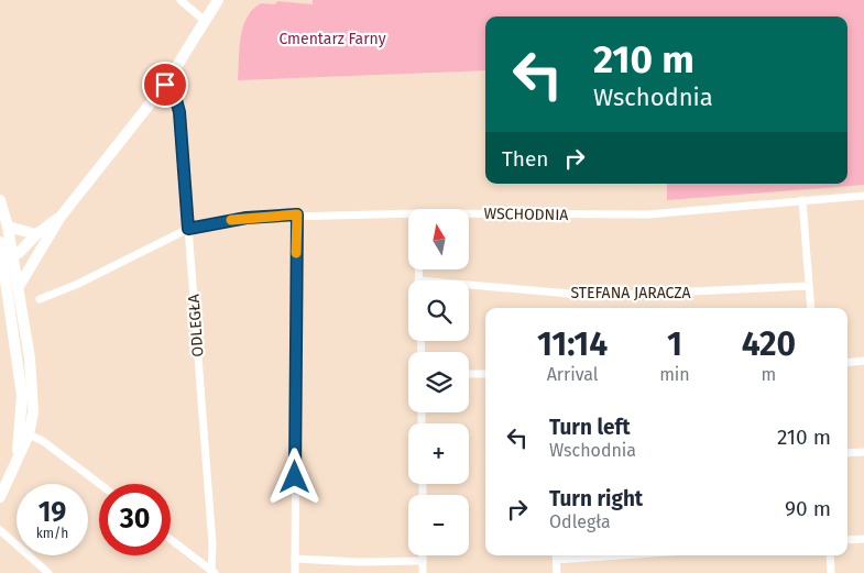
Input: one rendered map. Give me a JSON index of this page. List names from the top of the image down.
{
  "streets": {
    "street": ["WSCHODNIA", "STEFANA JARACZA", "ODLEGŁA"]
  },
  "crossings": [
    ["WSCHODNIA", "ODLEGŁA"]
  ],
  "parks": ["Cmentarz Farny"],
  "north": "top",
  "page": {
    "turn": ["210 m", "Wschodnia"],
    "then": "Then",
    "map_buttons": ["+", "−"],
    "eta": [
      "11:14",
      "Arrival",
      "1",
      "min",
      "420",
      "m"
    ],
    "list": [
      {
        "name": "Turn left",
        "note": "Wschodnia",
        "value": "210 m"
      },
      {
        "name": "Turn right",
        "note": "Odległa",
        "value": "90 m"
      }
    ],
    "speed": "19 km/h",
    "limit": "30"
  }
}
